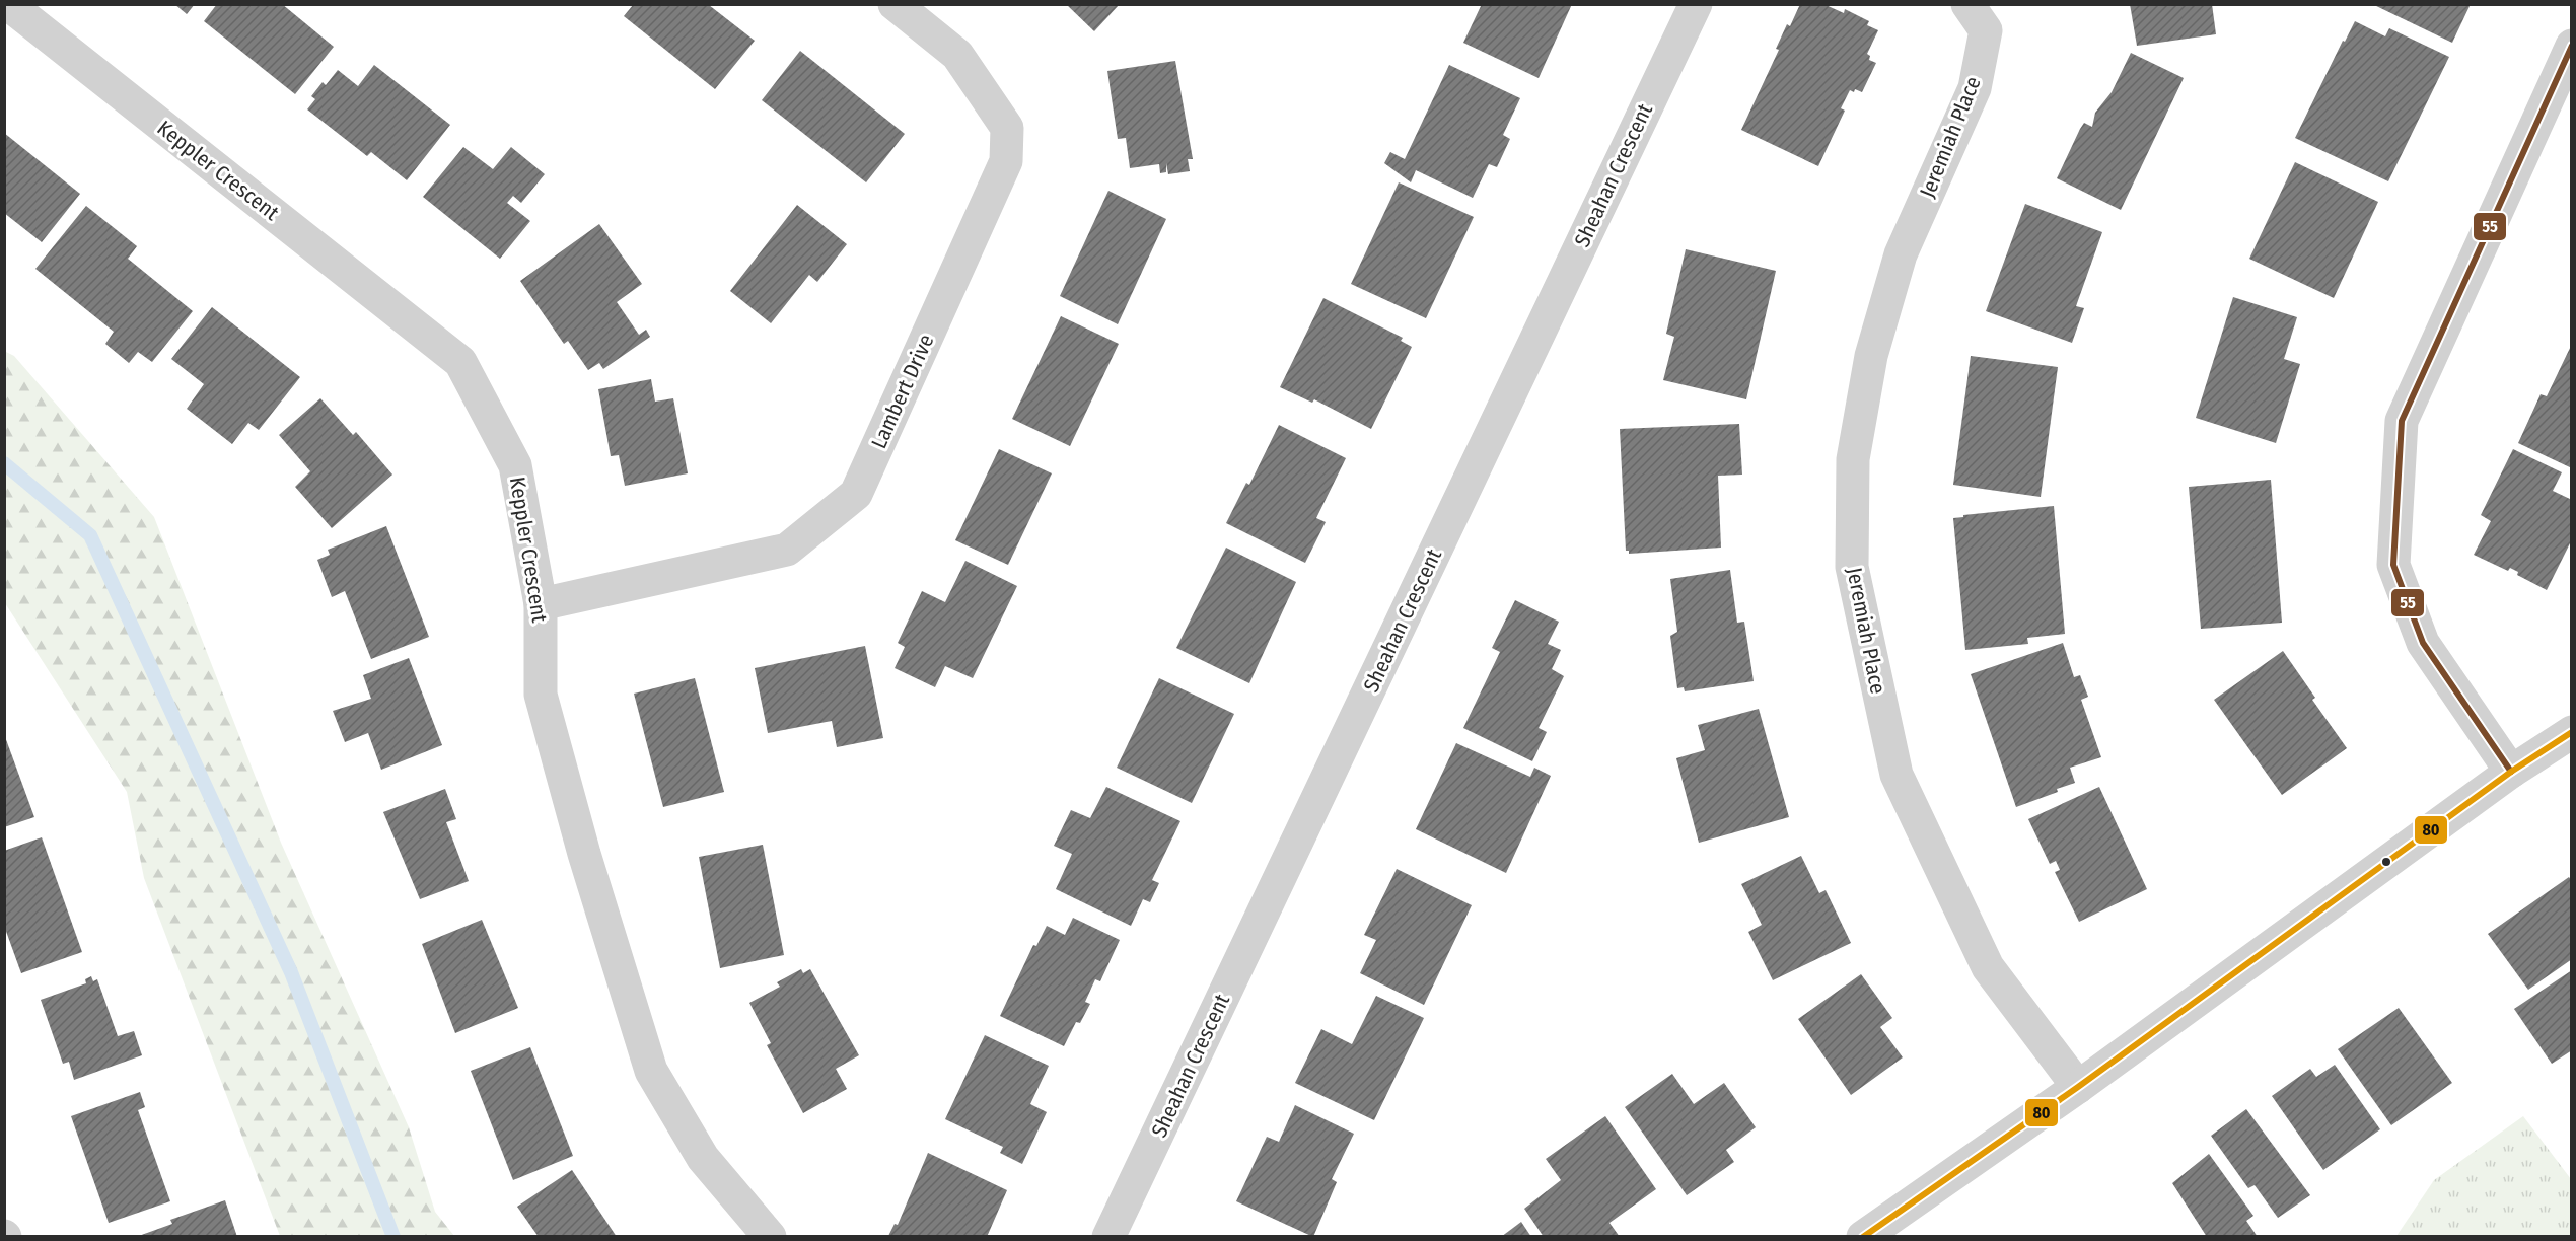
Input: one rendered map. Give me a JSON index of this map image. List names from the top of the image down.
{
  "streets": {
    "street": [
      "Jeremiah Place",
      "Keppler Crescent",
      "Sheahan Crescent",
      "Lambert Drive"
    ]
  },
  "crossings": [
    ["Keppler Crescent", "Lambert Drive"]
  ],
  "lines": ["transit line 55", "transit line 80"]
}
